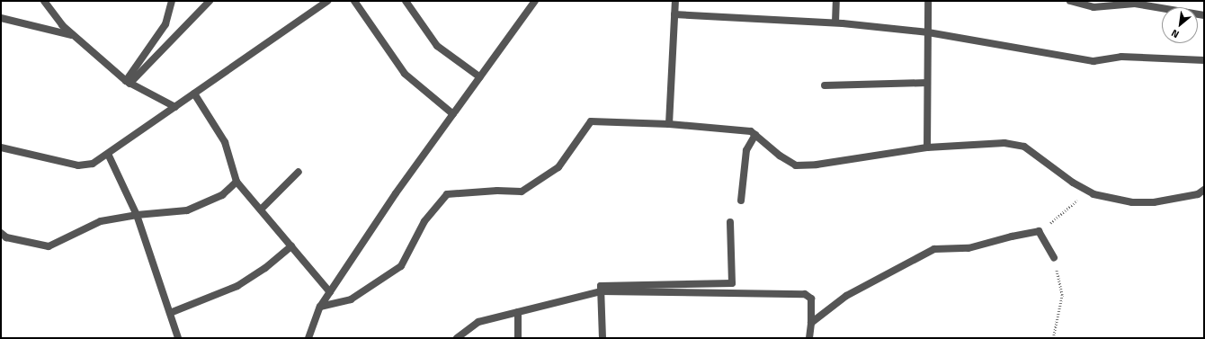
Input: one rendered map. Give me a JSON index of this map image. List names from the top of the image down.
{
  "north": "bottom left"
}
